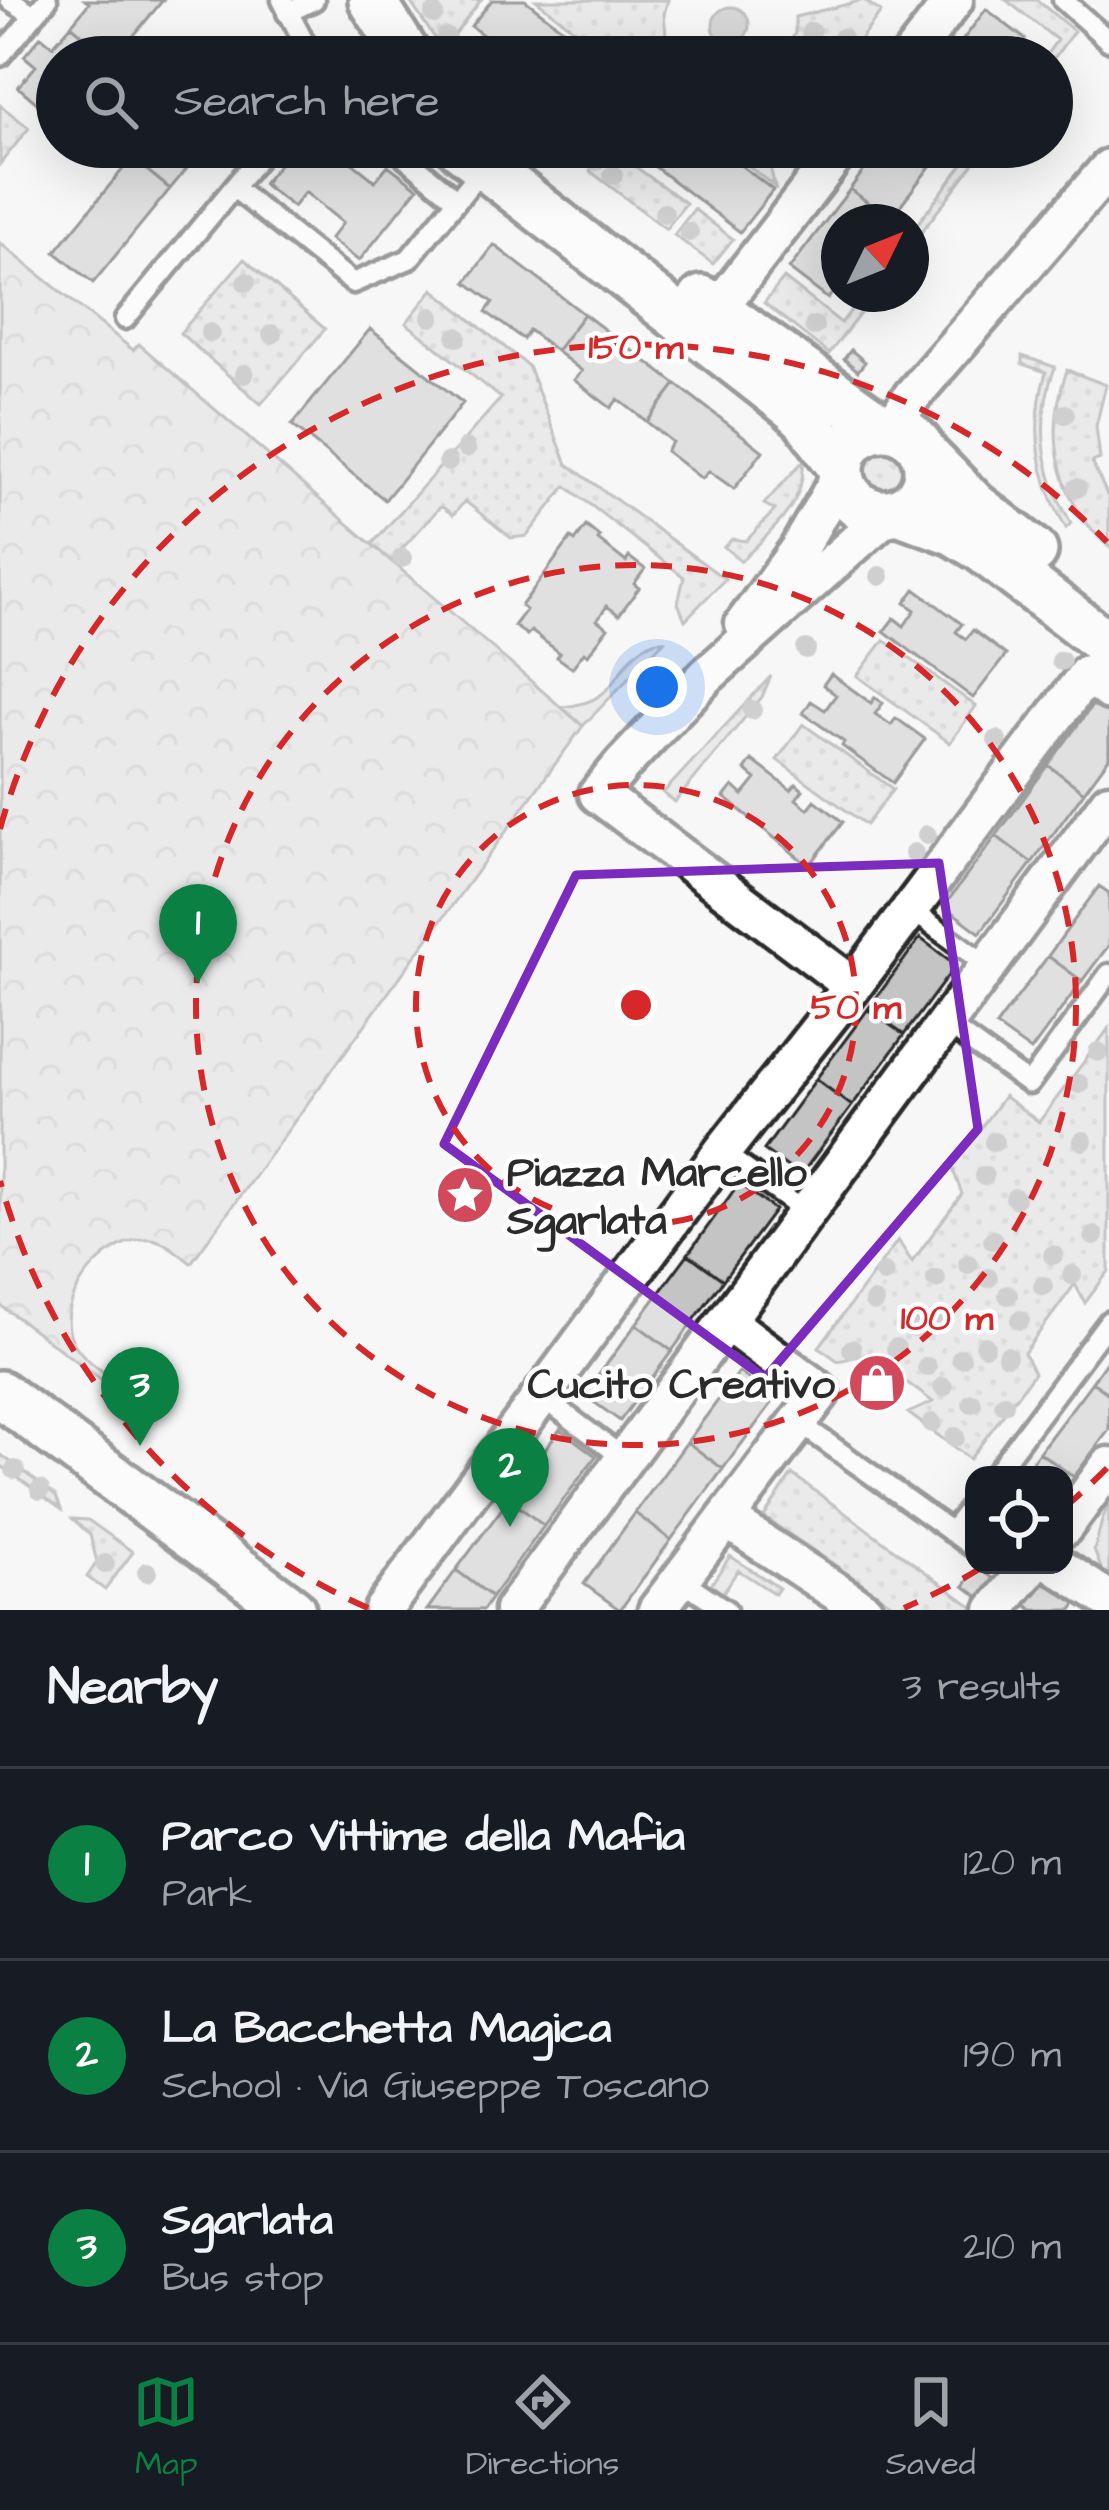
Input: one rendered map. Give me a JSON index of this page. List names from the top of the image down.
{
  "places": {
    "place": ["Piazza Marcello Sgarlata"],
    "shop": ["Cucito Creativo"]
  },
  "north": "top right",
  "page": {
    "search": "Search here",
    "pins": ["1", "3", "2"],
    "heading": ["Nearby", "3 results"],
    "list": [
      {
        "mark": "1",
        "name": "Parco Vittime della Mafia",
        "note": "Park",
        "value": "120 m"
      },
      {
        "mark": "2",
        "name": "La Bacchetta Magica",
        "note": "School · Via Giuseppe Toscano",
        "value": "190 m"
      },
      {
        "mark": "3",
        "name": "Sgarlata",
        "note": "Bus stop",
        "value": "210 m"
      }
    ],
    "nav": ["Map", "Directions", "Saved"]
  },
  "rings": ["150 m", "50 m", "100 m"]
}
